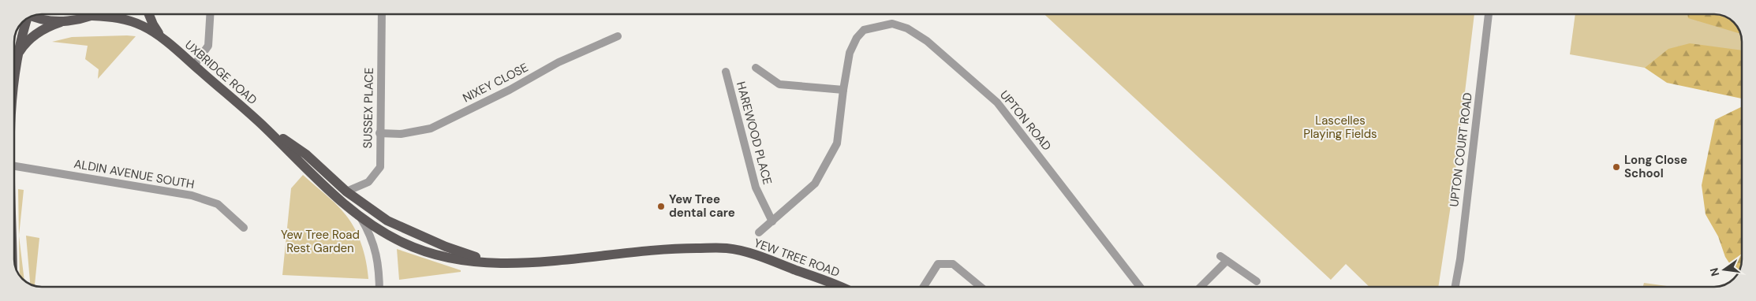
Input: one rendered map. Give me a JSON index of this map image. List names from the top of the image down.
{
  "streets": {
    "main road": ["UXBRIDGE ROAD", "YEW TREE ROAD"],
    "street": [
      "NIXEY CLOSE",
      "SUSSEX PLACE",
      "UPTON ROAD",
      "HAREWOOD PLACE",
      "UPTON COURT ROAD",
      "ALDIN AVENUE SOUTH"
    ]
  },
  "crossings": [
    ["NIXEY CLOSE", "SUSSEX PLACE"],
    ["UPTON ROAD", "HAREWOOD PLACE"]
  ],
  "parks": ["Lascelles Playing Fields", "Yew Tree Road Rest Garden"],
  "places": ["Long Close School", "Yew Tree dental care"],
  "north": "left"
}
